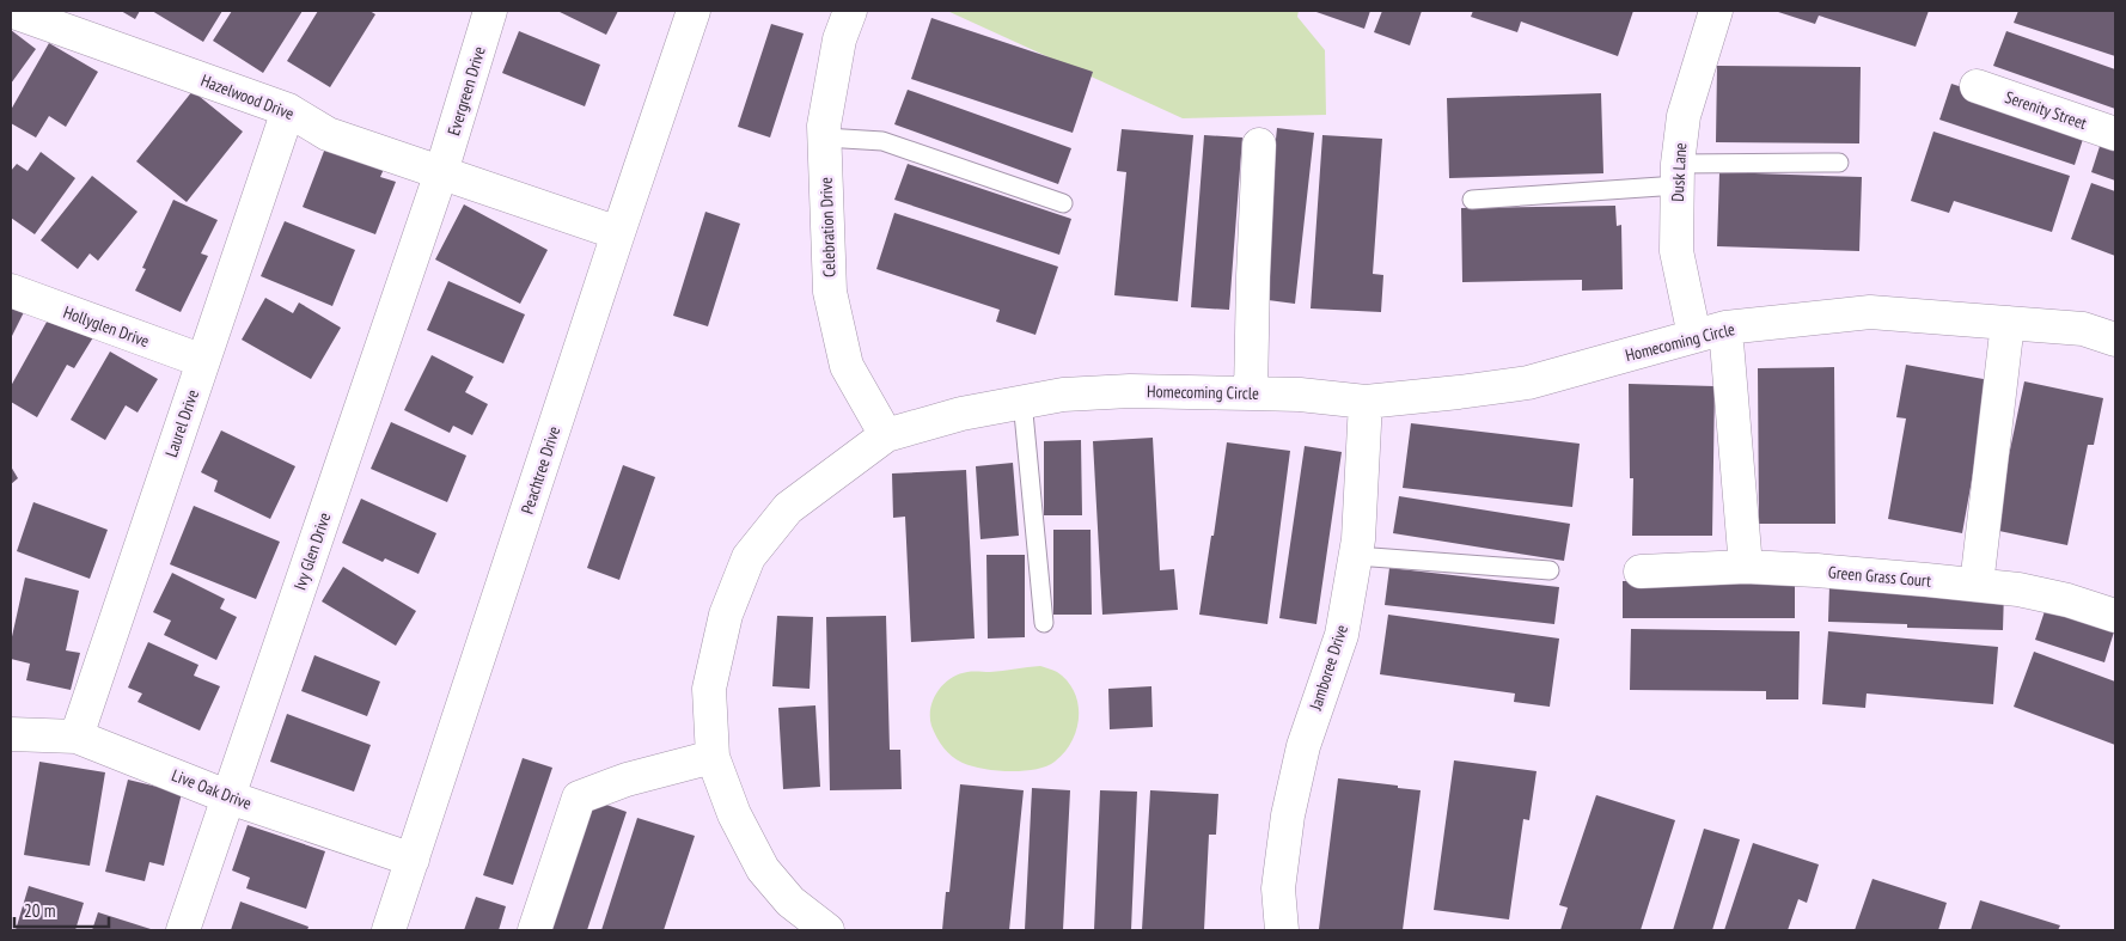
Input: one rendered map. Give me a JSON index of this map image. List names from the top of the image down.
{
  "streets": {
    "street": [
      "Evergreen Drive",
      "Hazelwood Drive",
      "Serenity Street",
      "Dusk Lane",
      "Celebration Drive",
      "Hollyglen Drive",
      "Homecoming Circle",
      "Laurel Drive",
      "Peachtree Drive",
      "Ivy Glen Drive",
      "Green Grass Court",
      "Jamboree Drive",
      "Live Oak Drive"
    ]
  },
  "crossings": [
    ["Evergreen Drive", "Hazelwood Drive"],
    ["Evergreen Drive", "Ivy Glen Drive"],
    ["Hazelwood Drive", "Laurel Drive"],
    ["Hazelwood Drive", "Peachtree Drive"],
    ["Hazelwood Drive", "Ivy Glen Drive"],
    ["Dusk Lane", "Homecoming Circle"],
    ["Celebration Drive", "Homecoming Circle"],
    ["Hollyglen Drive", "Laurel Drive"],
    ["Homecoming Circle", "Jamboree Drive"],
    ["Laurel Drive", "Live Oak Drive"],
    ["Peachtree Drive", "Live Oak Drive"],
    ["Ivy Glen Drive", "Live Oak Drive"]
  ],
  "scale_bar": "20 m"
}
